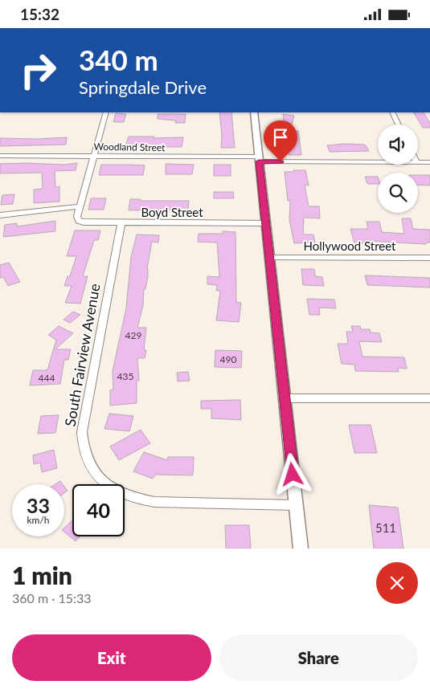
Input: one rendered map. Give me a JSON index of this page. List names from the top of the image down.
{
  "streets": {
    "street": [
      "Woodland Street",
      "Boyd Street",
      "Hollywood Street",
      "South Fairview Avenue"
    ]
  },
  "crossings": [
    ["Boyd Street", "South Fairview Avenue"]
  ],
  "house_numbers": [
    "429",
    "490",
    "435",
    "444",
    "511"
  ],
  "page": {
    "status": "15:32",
    "turn": ["340 m", "Springdale Drive"],
    "speed": "33 km/h",
    "limit": "40",
    "heading": ["1 min", "360 m · 15:33"],
    "buttons": ["Exit", "Share"]
  }
}
